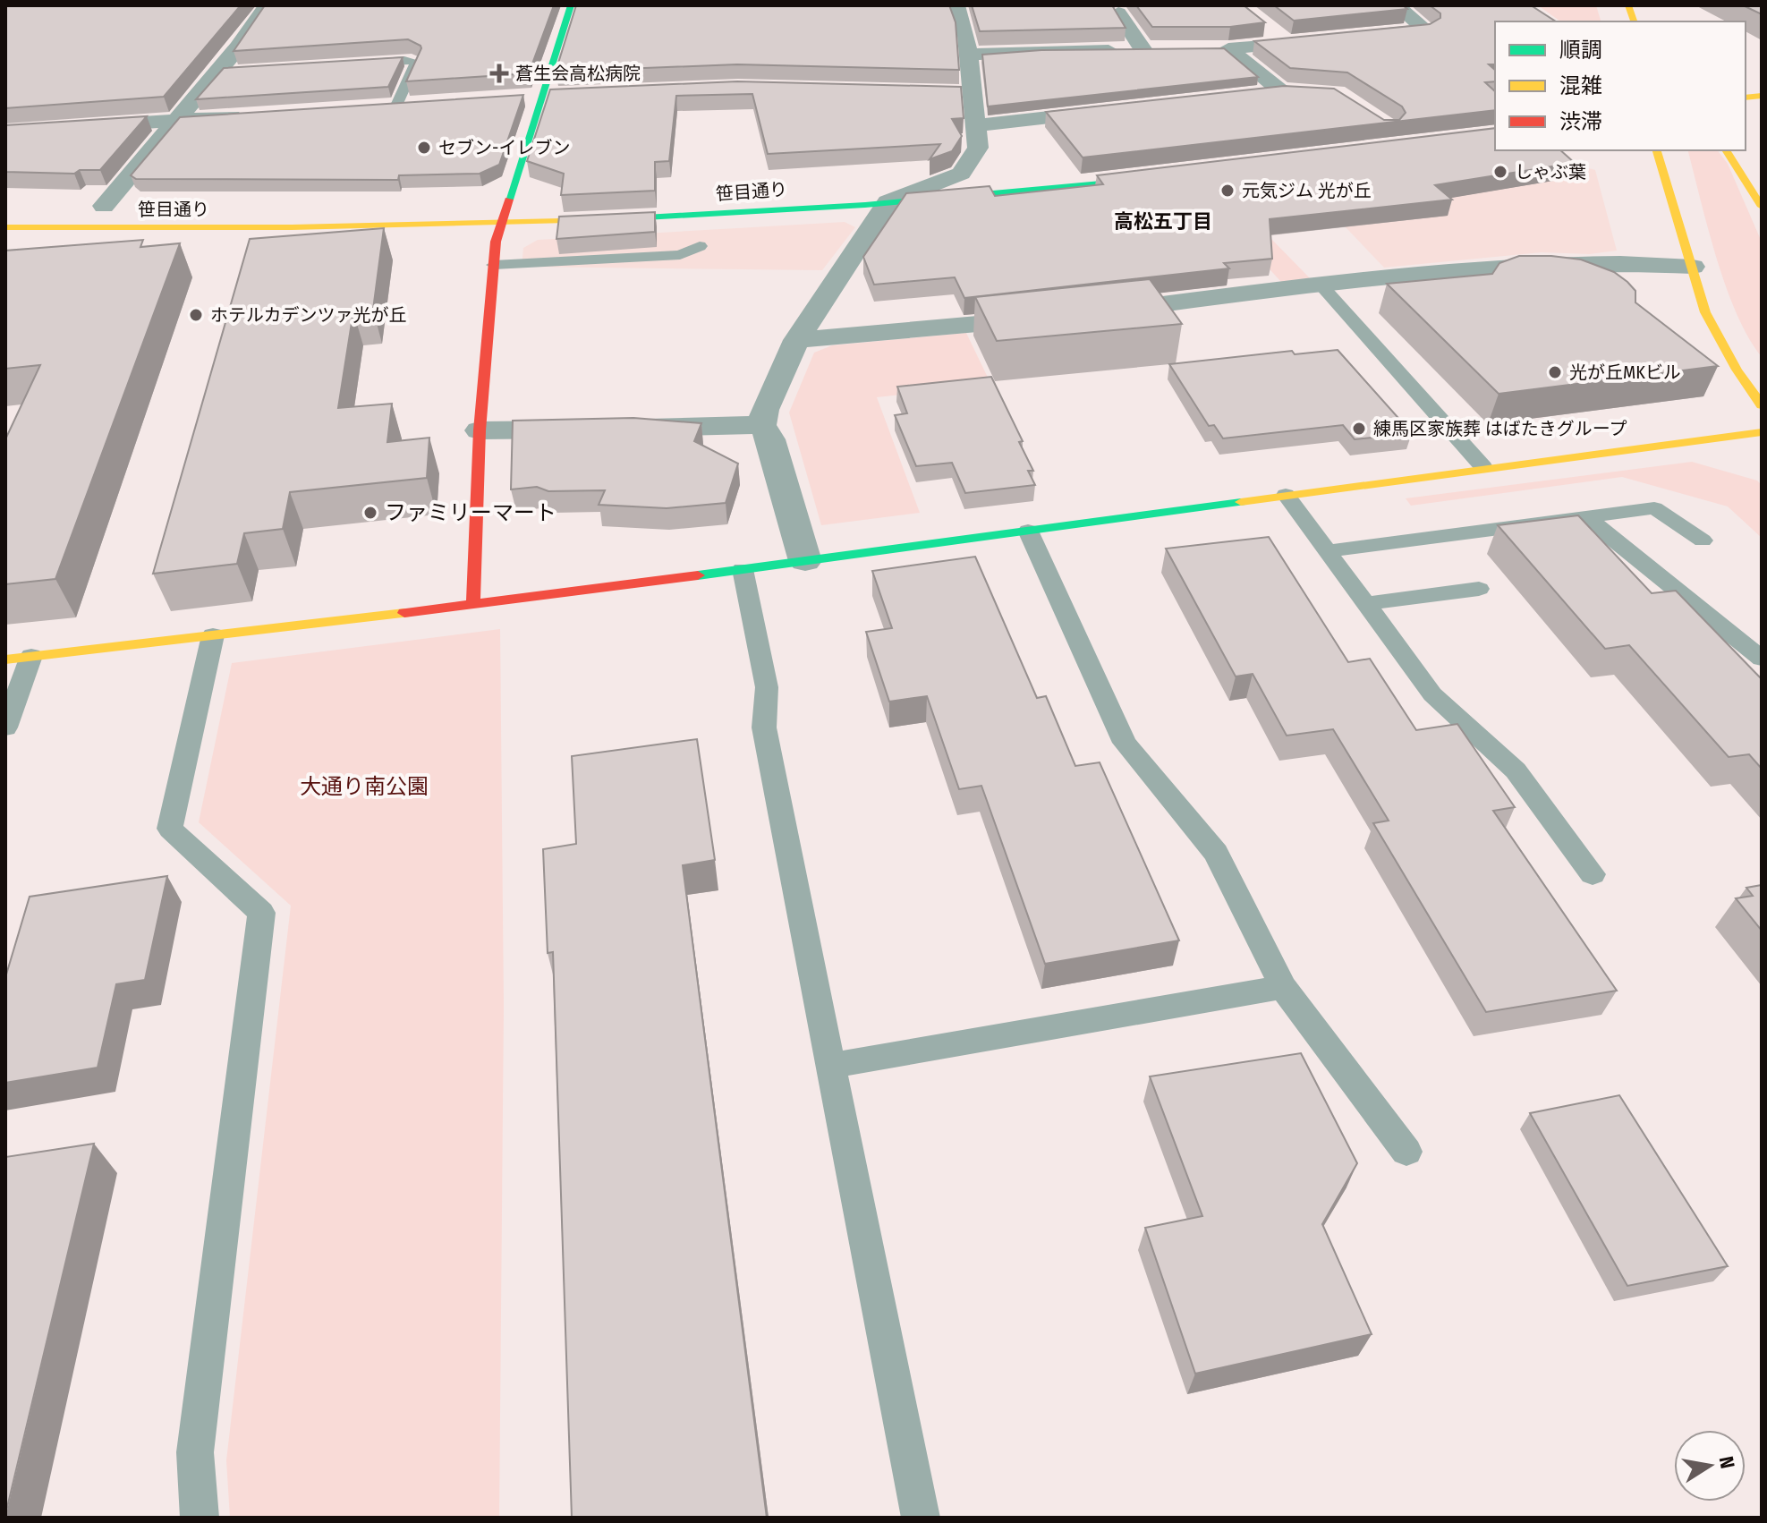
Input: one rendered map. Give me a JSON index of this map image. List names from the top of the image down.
{
  "streets": {
    "street": ["笹目通り"]
  },
  "districts": ["高松五丁目"],
  "parks": ["大通り南公園"],
  "places": {
    "health": ["蒼生会高松病院"],
    "other": [
      "セブン-イレブン",
      "しゃぶ葉",
      "元気ジム 光が丘",
      "ホテルカデンツァ光が丘",
      "光が丘MKビル",
      "練馬区家族葬 はばたきグループ",
      "ファミリーマート"
    ]
  },
  "legend": ["順調", "混雑", "渋滞"],
  "north": "right"
}
